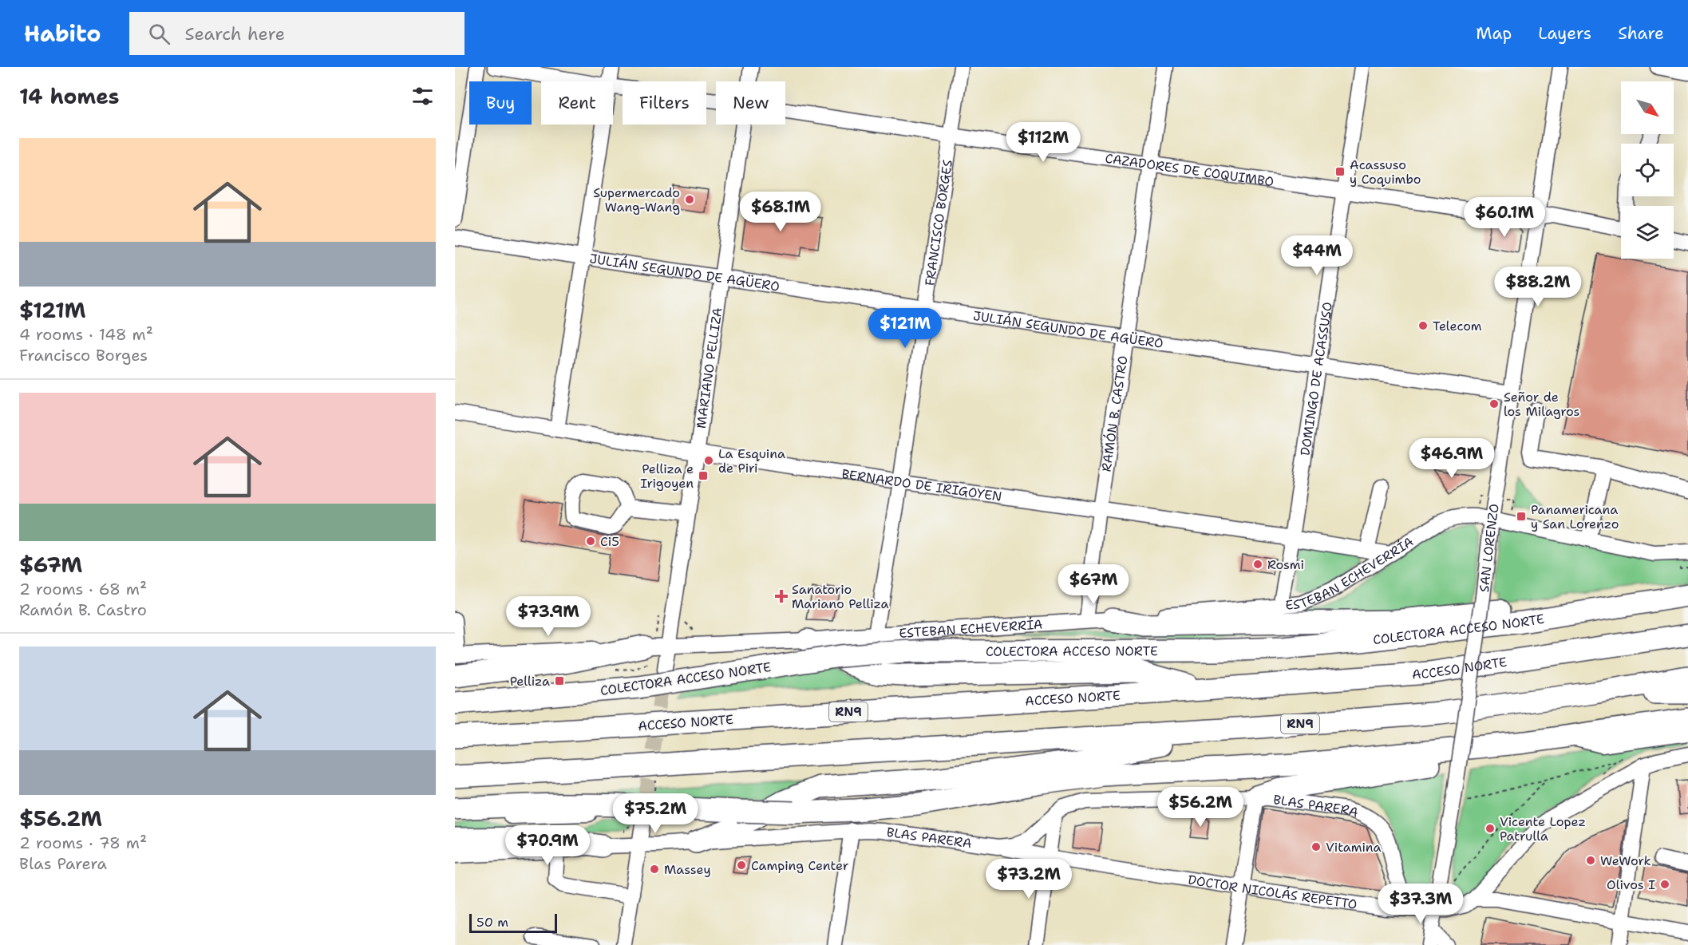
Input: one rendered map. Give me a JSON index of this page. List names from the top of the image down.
{
  "streets": {
    "highway": ["COLECTORA ACCESO NORTE", "ACCESO NORTE", "RN9"],
    "street": [
      "CAZADORES DE COQUIMBO",
      "FRANCISCO BORGES",
      "JULIÁN SEGUNDO DE AGÜERO",
      "MARIANO PELLIZA",
      "DOMINGO DE ACASSUSO",
      "RAMÓN B. CASTRO",
      "BERNARDO DE IRIGOYEN",
      "SAN LORENZO",
      "ESTEBAN ECHEVERRÍA",
      "BLAS PARERA",
      "DOCTOR NICOLÁS REPETTO"
    ]
  },
  "crossings": [
    ["CAZADORES DE COQUIMBO", "FRANCISCO BORGES"],
    ["CAZADORES DE COQUIMBO", "DOMINGO DE ACASSUSO"],
    ["CAZADORES DE COQUIMBO", "RAMÓN B. CASTRO"],
    ["CAZADORES DE COQUIMBO", "SAN LORENZO"],
    ["FRANCISCO BORGES", "JULIÁN SEGUNDO DE AGÜERO"],
    ["FRANCISCO BORGES", "BERNARDO DE IRIGOYEN"],
    ["FRANCISCO BORGES", "ESTEBAN ECHEVERRÍA"],
    ["FRANCISCO BORGES", "COLECTORA ACCESO NORTE"],
    ["JULIÁN SEGUNDO DE AGÜERO", "MARIANO PELLIZA"],
    ["JULIÁN SEGUNDO DE AGÜERO", "DOMINGO DE ACASSUSO"],
    ["JULIÁN SEGUNDO DE AGÜERO", "RAMÓN B. CASTRO"],
    ["JULIÁN SEGUNDO DE AGÜERO", "SAN LORENZO"],
    ["MARIANO PELLIZA", "BERNARDO DE IRIGOYEN"],
    ["MARIANO PELLIZA", "ESTEBAN ECHEVERRÍA"],
    ["DOMINGO DE ACASSUSO", "BERNARDO DE IRIGOYEN"],
    ["DOMINGO DE ACASSUSO", "ESTEBAN ECHEVERRÍA"],
    ["RAMÓN B. CASTRO", "BERNARDO DE IRIGOYEN"],
    ["RAMÓN B. CASTRO", "ESTEBAN ECHEVERRÍA"],
    ["BERNARDO DE IRIGOYEN", "ESTEBAN ECHEVERRÍA"],
    ["SAN LORENZO", "ESTEBAN ECHEVERRÍA"],
    ["SAN LORENZO", "DOCTOR NICOLÁS REPETTO"],
    ["ESTEBAN ECHEVERRÍA", "COLECTORA ACCESO NORTE"],
    ["BLAS PARERA", "DOCTOR NICOLÁS REPETTO"]
  ],
  "places": {
    "transit": [
      "Acassuso y Coquimbo",
      "Pelliza e Irigoyen",
      "Panamericana y San Lorenzo",
      "Pelliza"
    ],
    "other": [
      "Supermercado Wang-Wang",
      "Telecom",
      "Señor de los Milagros",
      "La Esquina de Piri",
      "Ci5",
      "Rosmi",
      "Vicente Lopez Patrulla",
      "Vitamina",
      "WeWork",
      "Camping Center",
      "Massey",
      "Olivos I"
    ],
    "health": ["Sanatorio Mariano Pelliza"]
  },
  "scale_bar": "50 m",
  "north": "bottom right",
  "page": {
    "header": "Habito",
    "search": "Search here",
    "nav": ["Map", "Layers", "Share"],
    "heading": "14 homes",
    "chip": [
      "Buy",
      "Rent",
      "Filters",
      "New"
    ],
    "price": [
      "$112M",
      "$68.1M",
      "$60.1M",
      "$44M",
      "$88.2M",
      "$121M",
      "$46.9M",
      "$67M",
      "$73.9M",
      "$56.2M",
      "$75.2M",
      "$70.9M",
      "$73.2M",
      "$37.3M"
    ],
    "list": [
      {
        "name": "$121M",
        "note": "4 rooms · 148 m² · Francisco Borges"
      },
      {
        "name": "$67M",
        "note": "2 rooms · 68 m² · Ramón B. Castro"
      },
      {
        "name": "$56.2M",
        "note": "2 rooms · 78 m² · Blas Parera"
      }
    ],
    "scale": "50 m"
  }
}
